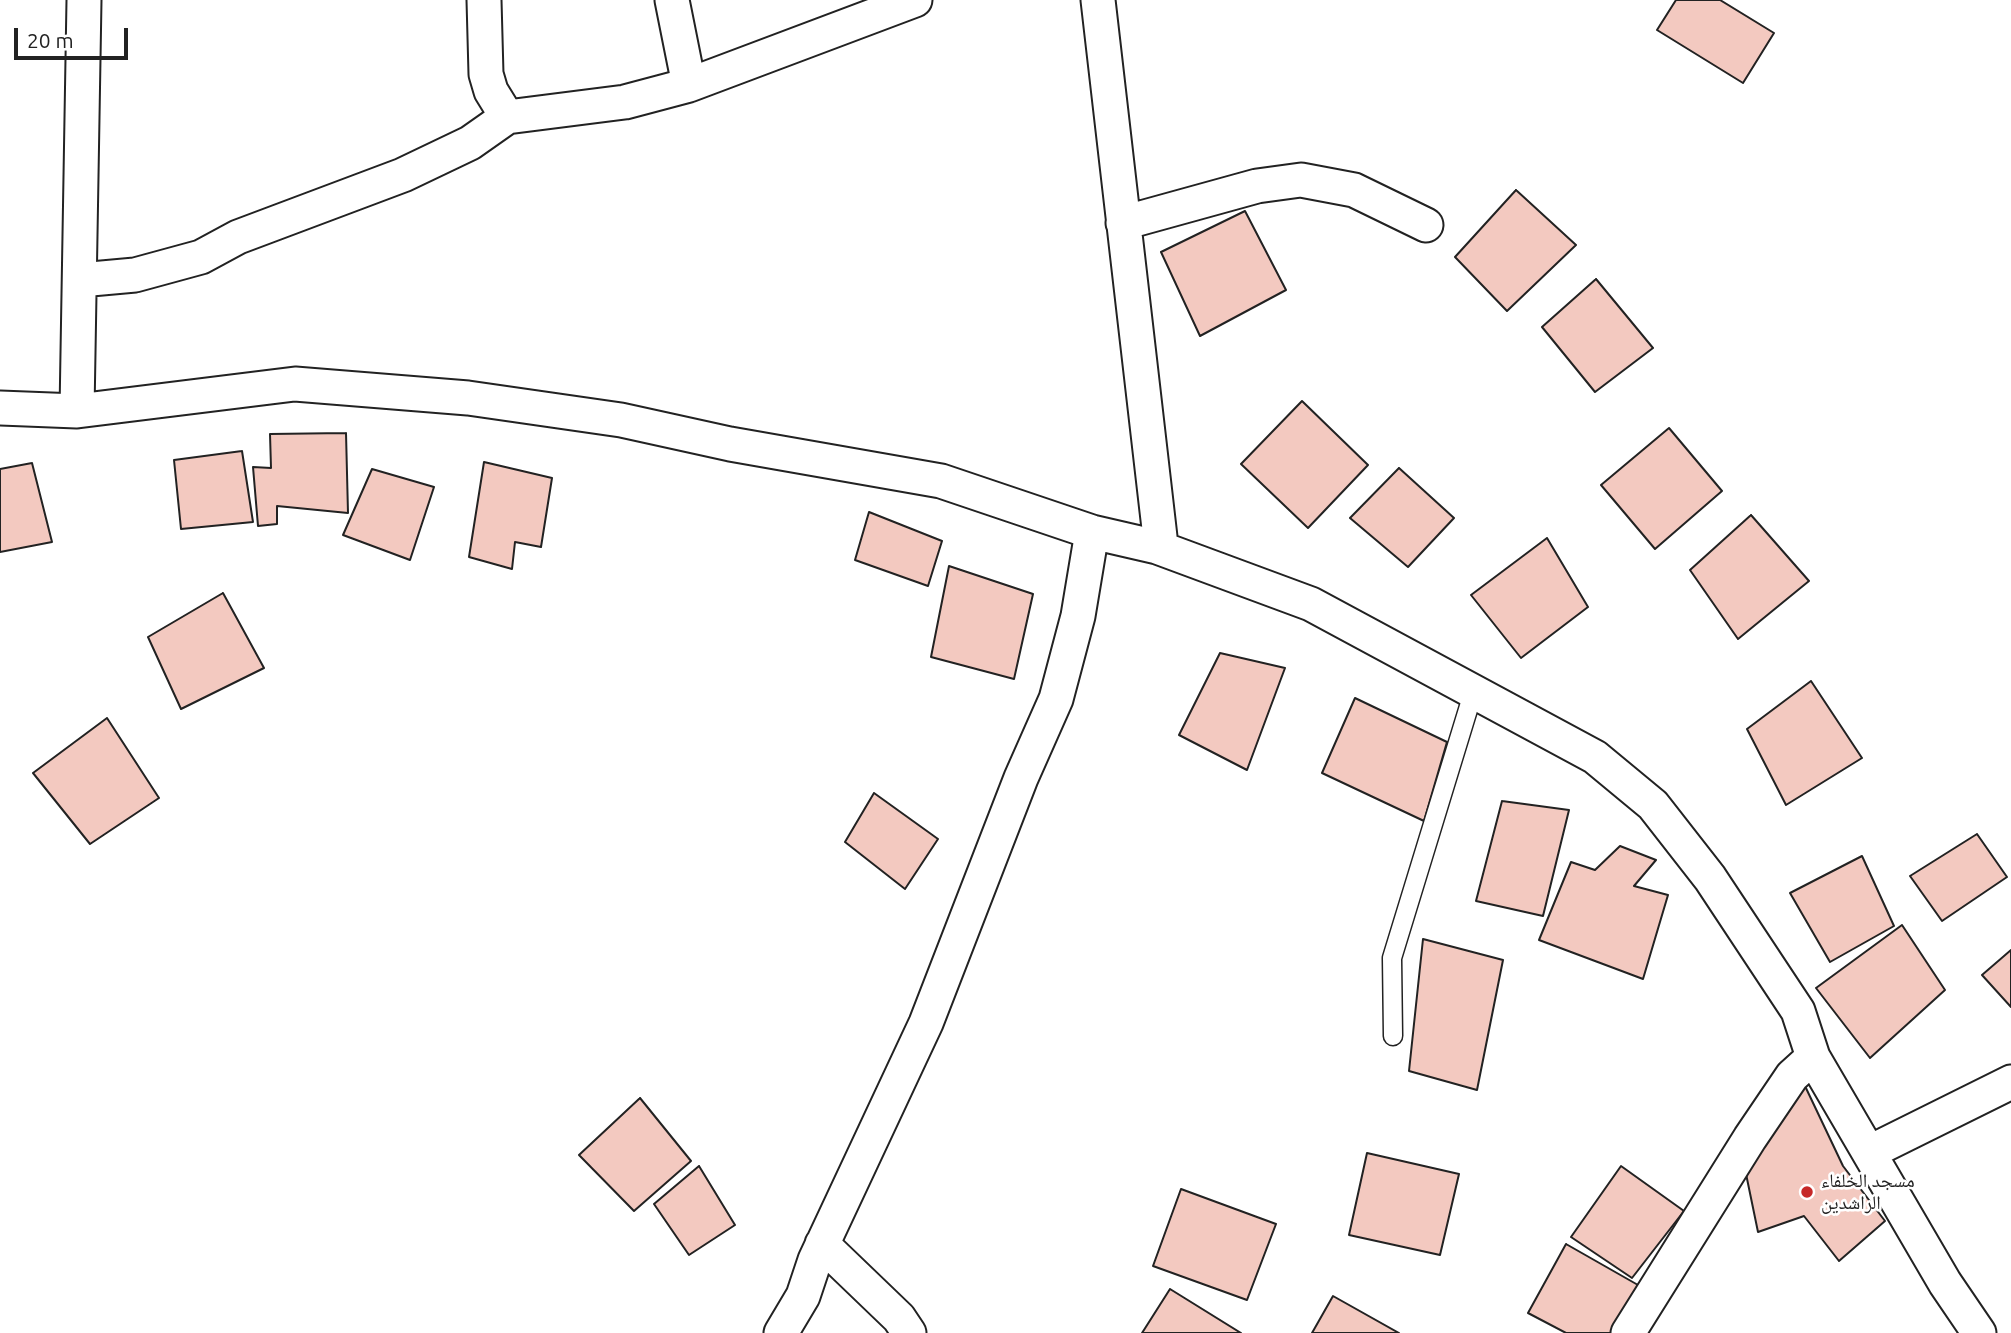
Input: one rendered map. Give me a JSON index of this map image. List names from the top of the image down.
{
  "places": ["مسجد الخلفاء الراشدين"],
  "scale_bar": "20 m"
}
